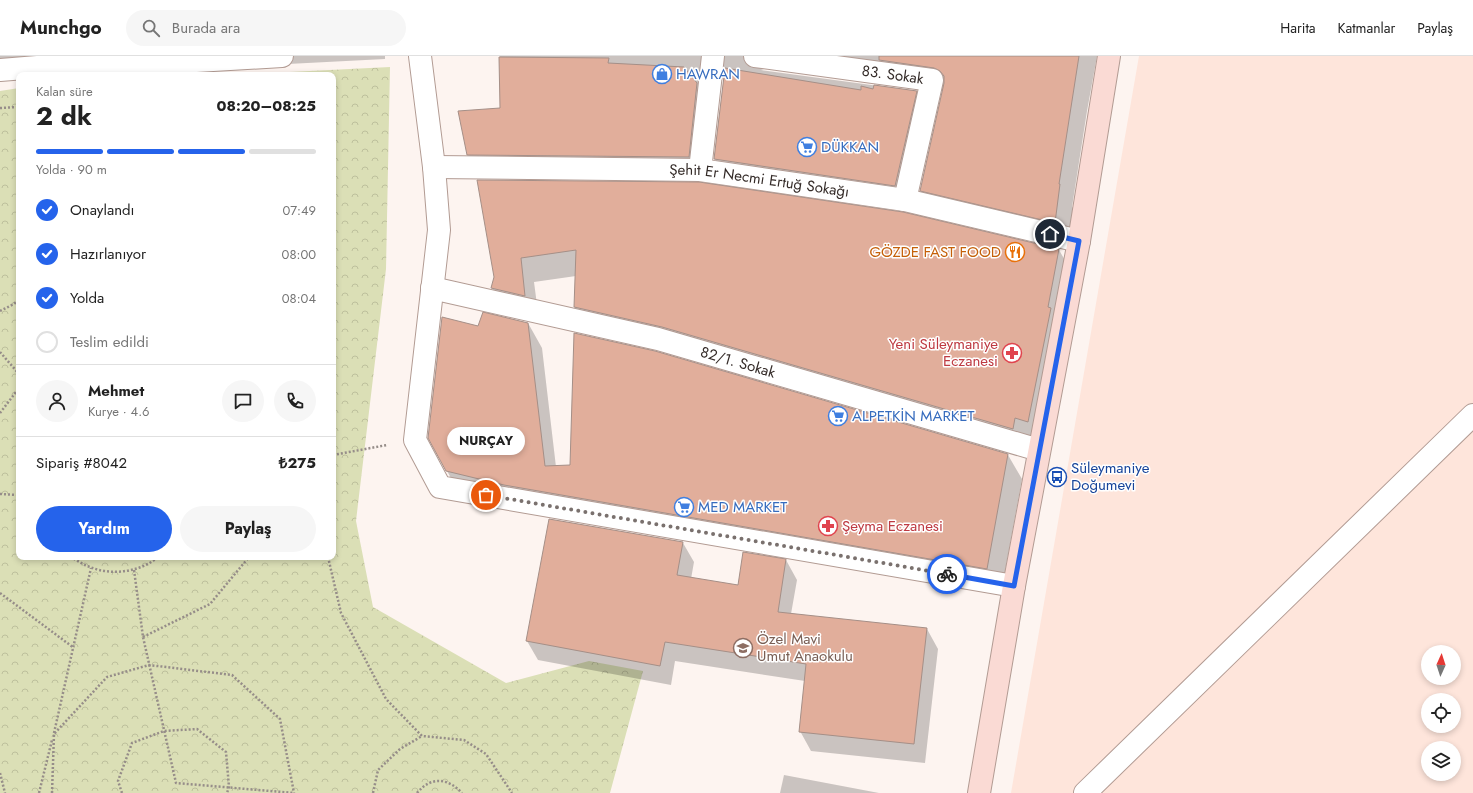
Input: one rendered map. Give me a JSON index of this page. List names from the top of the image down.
{
  "streets": {
    "street": ["83. Sokak", "Şehit Er Necmi Ertuğ Sokağı", "82/1. Sokak"]
  },
  "crossings": [
    ["83. Sokak", "Şehit Er Necmi Ertuğ Sokağı"]
  ],
  "places": {
    "shop": ["HAWRAN"],
    "supermarket": ["DÜKKAN", "ALPETKİN MARKET", "MED MARKET"],
    "restaurant": ["GÖZDE FAST FOOD"],
    "pharmacy": ["Yeni Süleymaniye Eczanesi", "Şeyma Eczanesi"],
    "bus stop": ["Süleymaniye Doğumevi"],
    "other": ["NURÇAY"],
    "school or university": ["Özel Mavi Umut Anaokulu"]
  },
  "north": "top",
  "page": {
    "header": "Munchgo",
    "search": "Burada ara",
    "nav": ["Harita", "Katmanlar", "Paylaş"],
    "heading": ["2 dk", "Kalan süre", "08:20–08:25"],
    "panel": [
      "Mehmet",
      "Kurye · 4.6",
      "Sipariş #8042",
      "₺275"
    ],
    "bar": "Yolda · 90 m",
    "list": [
      ["Onaylandı", "07:49"],
      ["Hazırlanıyor", "08:00"],
      ["Yolda", "08:04"],
      "Teslim edildi"
    ],
    "bubble": "NURÇAY",
    "buttons": ["Yardım", "Paylaş"]
  }
}
